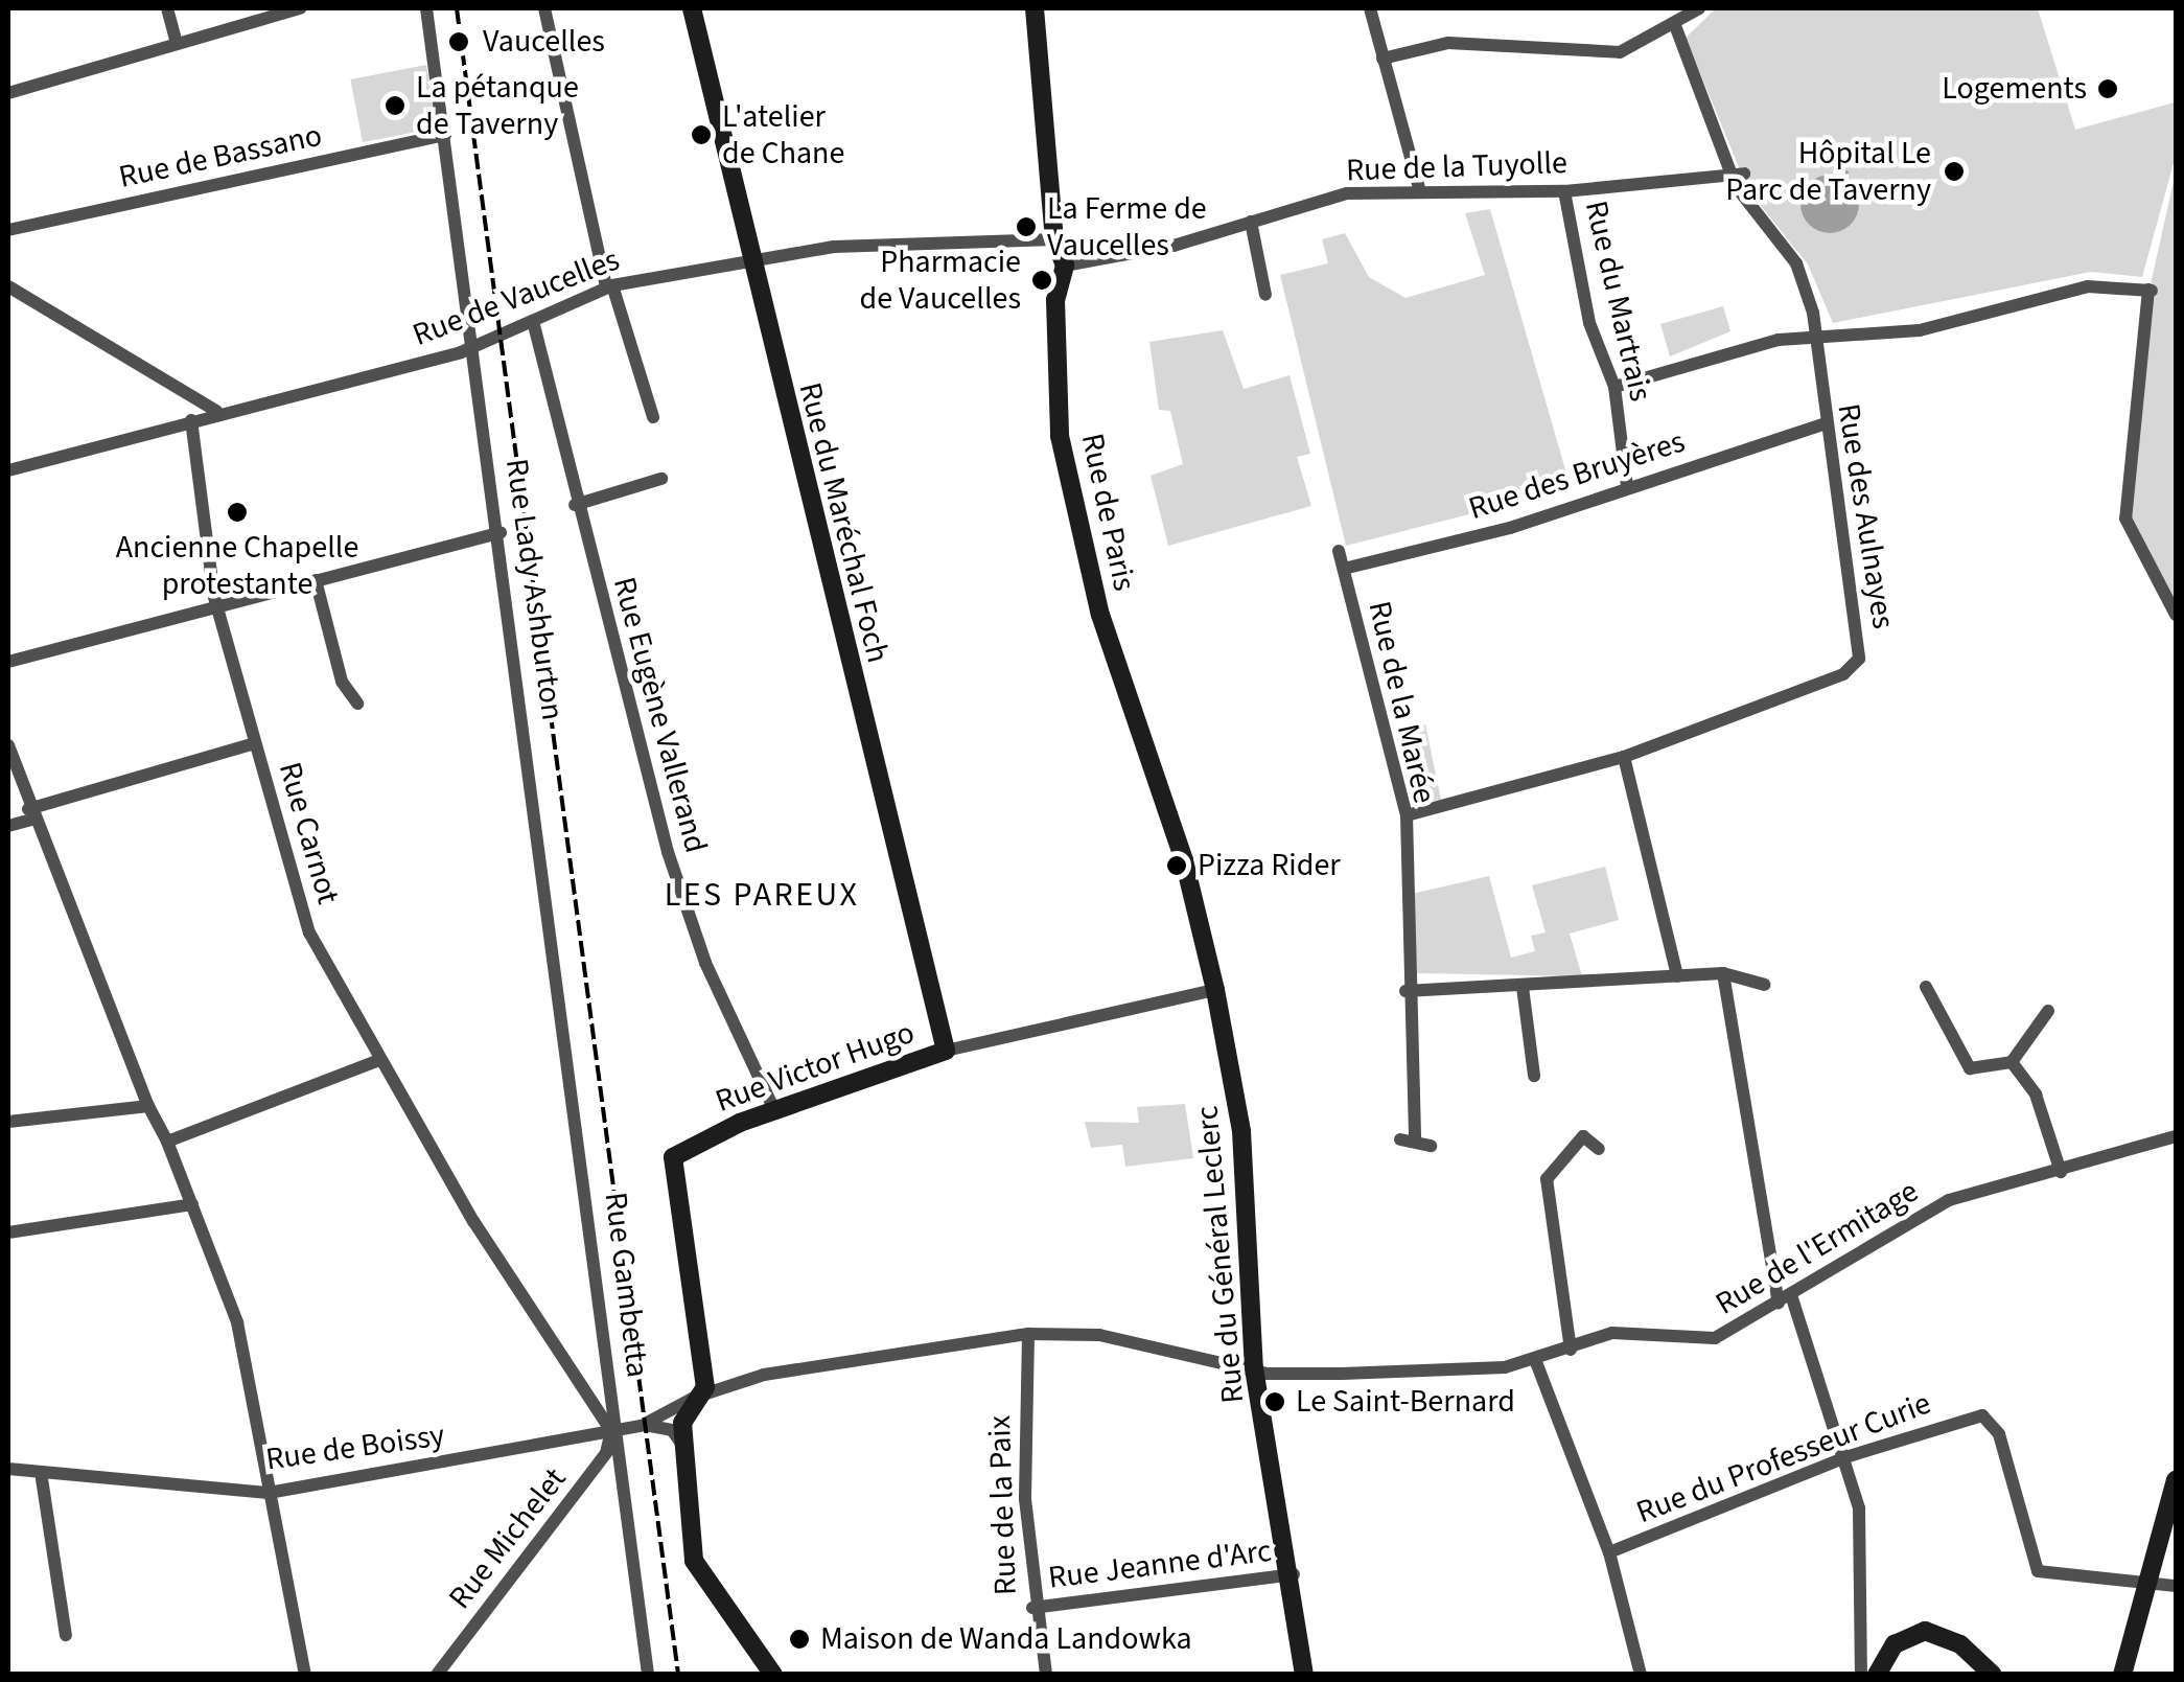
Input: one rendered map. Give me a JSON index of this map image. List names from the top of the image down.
{
  "streets": {
    "street": [
      "Rue de Bassano",
      "Rue de la Tuyolle",
      "Rue de Vaucelles",
      "Rue du Martrais",
      "Rue des Bruyères",
      "Rue de Paris",
      "Rue des Aulnayes",
      "Rue du Maréchal Foch",
      "Rue Lady Ashburton",
      "Rue de la Marée",
      "Rue Eugène Vallerand",
      "Rue Carnot",
      "Rue Victor Hugo",
      "Rue de l'Ermitage",
      "Rue du Général Leclerc",
      "Rue Gambetta",
      "Rue de Boissy",
      "Rue du Professeur Curie",
      "Rue de la Paix",
      "Rue Michelet",
      "Rue Jeanne d'Arc"
    ]
  },
  "crossings": [
    ["Rue de Bassano", "Rue Lady Ashburton"],
    ["Rue de la Tuyolle", "Rue du Martrais"],
    ["Rue de la Tuyolle", "Rue de Paris"],
    ["Rue de la Tuyolle", "Rue des Aulnayes"],
    ["Rue de Vaucelles", "Rue du Maréchal Foch"],
    ["Rue de Vaucelles", "Rue Lady Ashburton"],
    ["Rue de Vaucelles", "Rue Eugène Vallerand"],
    ["Rue de Vaucelles", "Rue Carnot"],
    ["Rue du Martrais", "Rue des Bruyères"],
    ["Rue des Bruyères", "Rue des Aulnayes"],
    ["Rue des Bruyères", "Rue de la Marée"],
    ["Rue de Paris", "Rue Victor Hugo"],
    ["Rue de Paris", "Rue du Général Leclerc"],
    ["Rue du Maréchal Foch", "Rue Victor Hugo"],
    ["Rue Lady Ashburton", "Rue Gambetta"],
    ["Rue Eugène Vallerand", "Rue Victor Hugo"],
    ["Rue Carnot", "Rue Gambetta"],
    ["Rue Carnot", "Rue de Boissy"],
    ["Rue Carnot", "Rue Michelet"],
    ["Rue Victor Hugo", "Rue de Boissy"],
    ["Rue de l'Ermitage", "Rue du Général Leclerc"],
    ["Rue de l'Ermitage", "Rue de Boissy"],
    ["Rue du Général Leclerc", "Rue de Boissy"],
    ["Rue du Général Leclerc", "Rue Jeanne d'Arc"],
    ["Rue Gambetta", "Rue de Boissy"],
    ["Rue Gambetta", "Rue Michelet"],
    ["Rue de Boissy", "Rue de la Paix"],
    ["Rue de Boissy", "Rue Michelet"],
    ["Rue de la Paix", "Rue Jeanne d'Arc"]
  ],
  "districts": ["LES PAREUX"],
  "places": [
    "Vaucelles",
    "Logements",
    "La pétanque de Taverny",
    "L'atelier de Chane",
    "Hôpital Le Parc de Taverny",
    "La Ferme de Vaucelles",
    "Pharmacie de Vaucelles",
    "Ancienne Chapelle protestante",
    "Pizza Rider",
    "Le Saint-Bernard",
    "Maison de Wanda Landowka"
  ]
}
